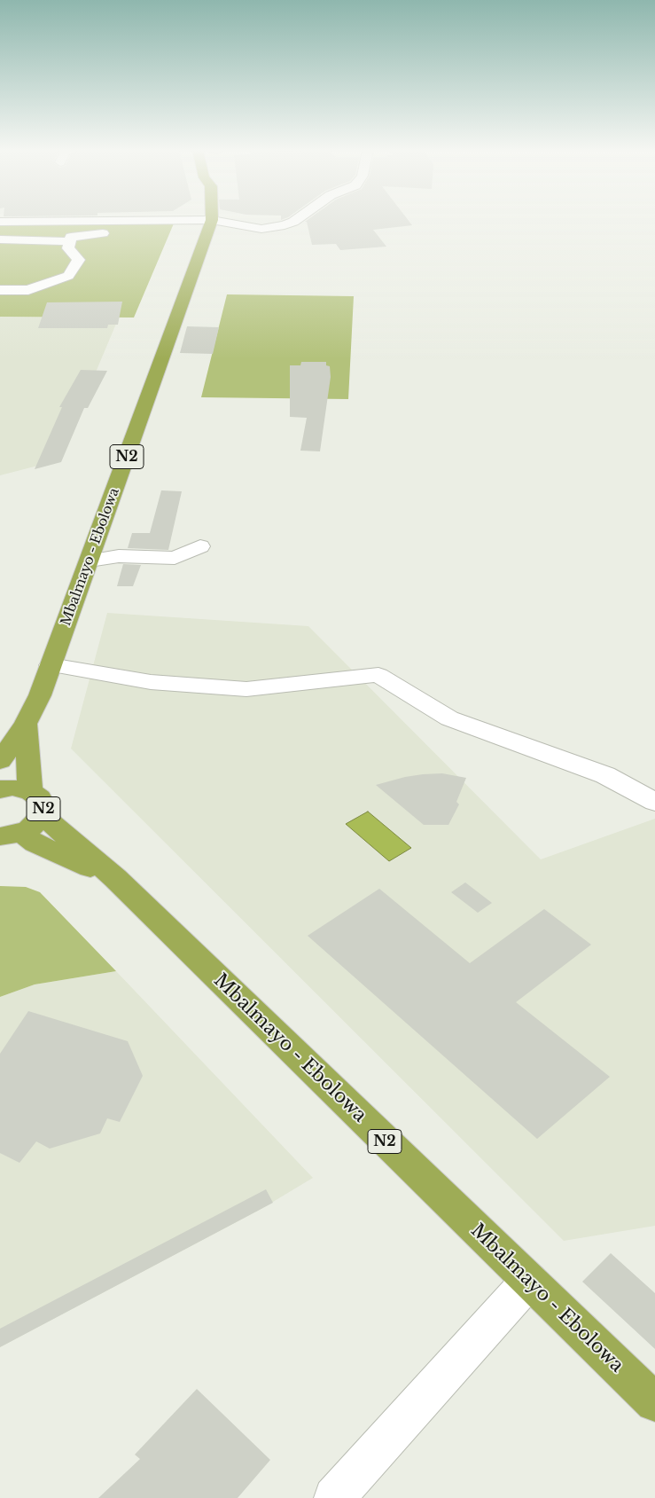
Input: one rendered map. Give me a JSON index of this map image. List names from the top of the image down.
{
  "streets": {
    "highway": ["N2", "Mbalmayo - Ebolowa"]
  },
  "crossings": [
    ["N2", "Mbalmayo - Ebolowa"]
  ]
}
